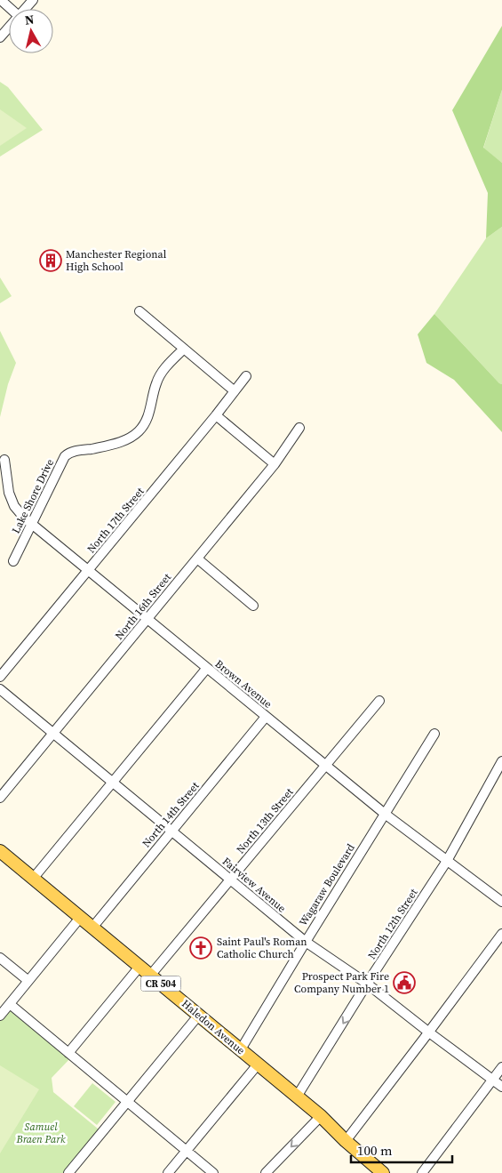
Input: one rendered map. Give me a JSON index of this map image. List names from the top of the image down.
{
  "streets": {
    "main road": ["CR 504", "Haledon Avenue"],
    "street": [
      "Lake Shore Drive",
      "North 17th Street",
      "North 16th Street",
      "Brown Avenue",
      "North 14th Street",
      "North 13th Street",
      "Fairview Avenue",
      "Wagaraw Boulevard",
      "North 12th Street"
    ]
  },
  "crossings": [
    ["Lake Shore Drive", "Brown Avenue"],
    ["North 17th Street", "Brown Avenue"],
    ["North 16th Street", "Brown Avenue"],
    ["North 16th Street", "Fairview Avenue"],
    ["Brown Avenue", "North 14th Street"],
    ["Brown Avenue", "North 13th Street"],
    ["Brown Avenue", "Wagaraw Boulevard"],
    ["Brown Avenue", "North 12th Street"],
    ["North 14th Street", "Fairview Avenue"],
    ["North 14th Street", "Haledon Avenue"],
    ["North 13th Street", "Fairview Avenue"],
    ["North 13th Street", "Haledon Avenue"],
    ["Fairview Avenue", "Wagaraw Boulevard"],
    ["Fairview Avenue", "North 12th Street"],
    ["Wagaraw Boulevard", "Haledon Avenue"],
    ["North 12th Street", "Haledon Avenue"]
  ],
  "parks": ["Samuel Braen Park"],
  "places": {
    "building": ["Manchester Regional High School"],
    "church": ["Saint Paul's Roman Catholic Church"],
    "public building": ["Prospect Park Fire Company Number 1"]
  },
  "scale_bar": "100 m",
  "north": "top"
}
